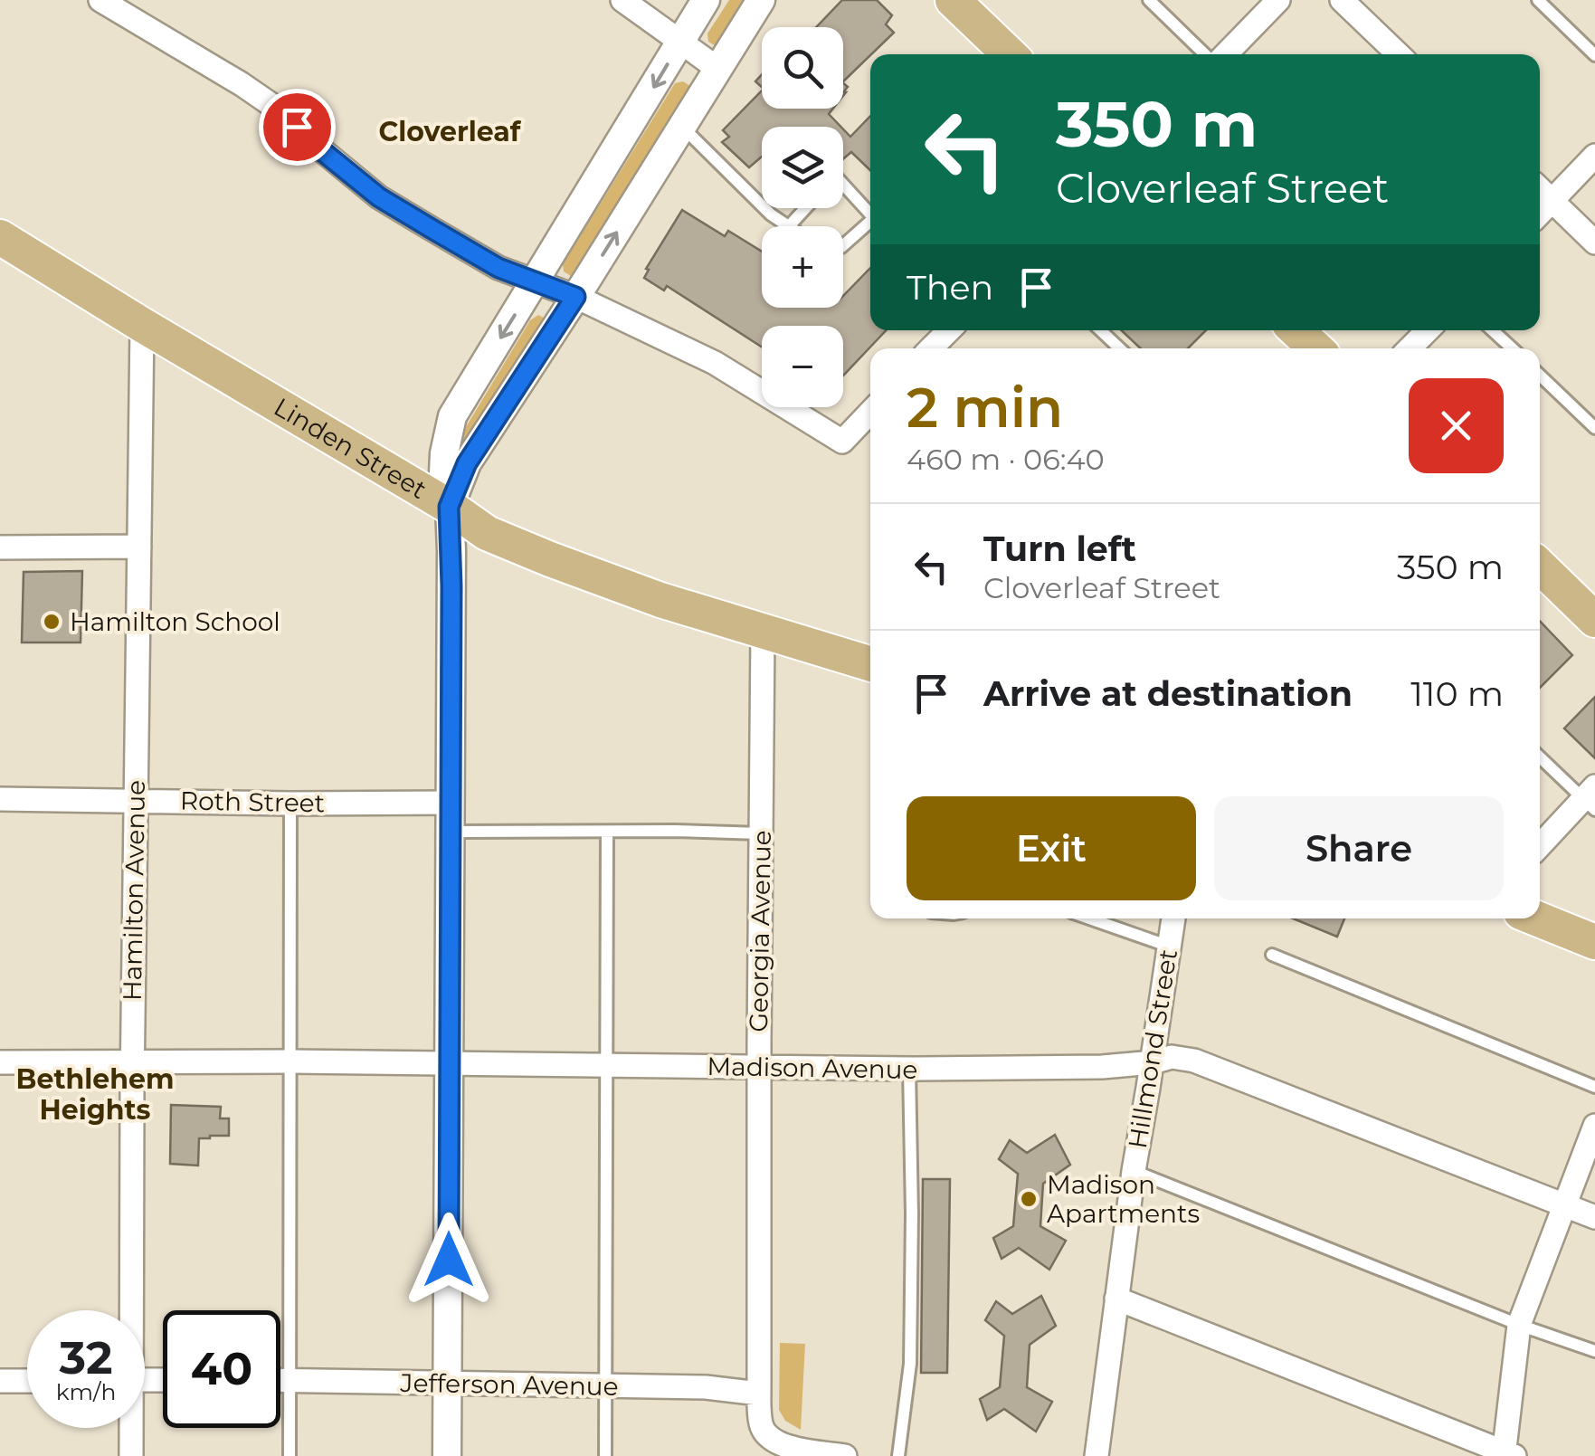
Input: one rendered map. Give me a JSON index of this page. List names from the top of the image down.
{
  "streets": {
    "main road": ["Linden Street"],
    "street": [
      "Roth Street",
      "Hamilton Avenue",
      "Georgia Avenue",
      "Hillmond Street",
      "Madison Avenue",
      "Jefferson Avenue"
    ]
  },
  "crossings": [
    ["Linden Street", "Hamilton Avenue"],
    ["Linden Street", "Georgia Avenue"],
    ["Roth Street", "Hamilton Avenue"],
    ["Hamilton Avenue", "Madison Avenue"],
    ["Georgia Avenue", "Madison Avenue"],
    ["Georgia Avenue", "Jefferson Avenue"],
    ["Hillmond Street", "Madison Avenue"]
  ],
  "districts": ["Cloverleaf", "Bethlehem Heights"],
  "places": ["Hamilton School", "Madison Apartments"],
  "page": {
    "map_buttons": ["+", "−"],
    "turn": ["350 m", "Cloverleaf Street"],
    "then": "Then",
    "heading": ["2 min", "460 m · 06:40"],
    "list": [
      {
        "name": "Turn left",
        "note": "Cloverleaf Street",
        "value": "350 m"
      },
      {
        "name": "Arrive at destination",
        "value": "110 m"
      }
    ],
    "buttons": ["Exit", "Share"],
    "speed": "32 km/h",
    "limit": "40"
  }
}
